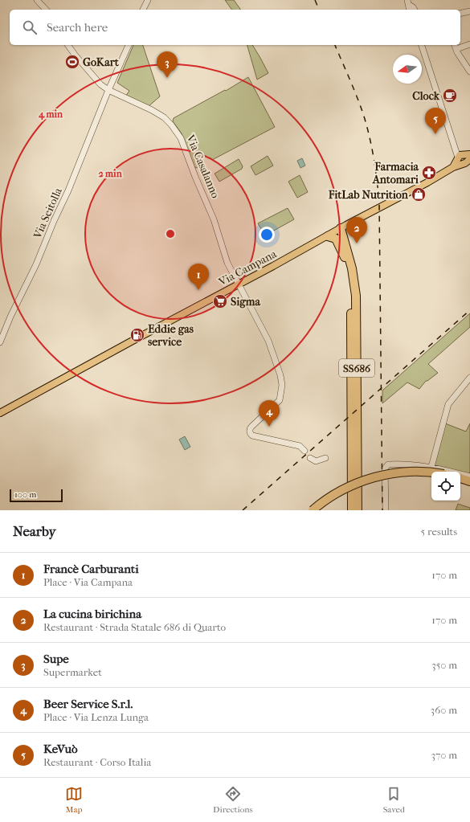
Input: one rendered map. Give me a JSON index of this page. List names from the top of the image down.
{
  "streets": {
    "highway": ["SS686"],
    "main road": ["Via Campana"],
    "street": ["Via Casalanno", "Via Seitolla"]
  },
  "crossings": [
    ["Via Casalanno", "Via Seitolla"],
    ["Via Casalanno", "Via Campana"]
  ],
  "places": {
    "sports": ["GoKart"],
    "cafe": ["Clock"],
    "pharmacy": ["Farmacia Antomari"],
    "shop": ["FitLab Nutrition"],
    "supermarket": ["Sigma"],
    "fuel station": ["Eddie gas service"]
  },
  "scale_bar": "100 m",
  "north": "left",
  "page": {
    "search": "Search here",
    "pins": [
      "3",
      "5",
      "2",
      "1",
      "4"
    ],
    "scale": "100 m",
    "heading": ["Nearby", "5 results"],
    "list": [
      {
        "mark": "1",
        "name": "Francè Carburanti",
        "note": "Place · Via Campana",
        "value": "170 m"
      },
      {
        "mark": "2",
        "name": "La cucina birichina",
        "note": "Restaurant · Strada Statale 686 di Quarto",
        "value": "170 m"
      },
      {
        "mark": "3",
        "name": "Supe",
        "note": "Supermarket",
        "value": "350 m"
      },
      {
        "mark": "4",
        "name": "Beer Service S.r.l.",
        "note": "Place · Via Lenza Lunga",
        "value": "360 m"
      },
      {
        "mark": "5",
        "name": "KeVuò",
        "note": "Restaurant · Corso Italia",
        "value": "370 m"
      }
    ],
    "nav": ["Map", "Directions", "Saved"]
  },
  "rings": ["4 min", "2 min"]
}
